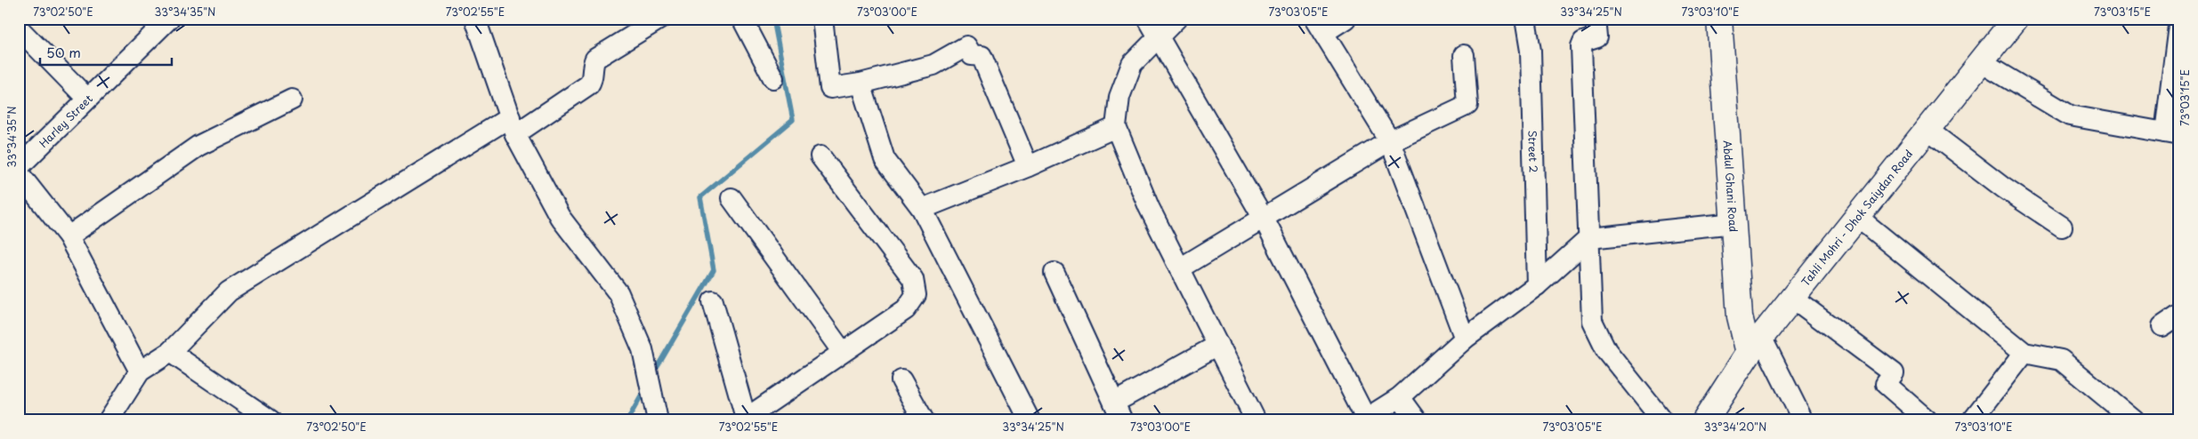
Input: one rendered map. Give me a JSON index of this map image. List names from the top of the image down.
{
  "streets": {
    "street": [
      "Harley Street",
      "Street 2",
      "Abdul Ghani Road",
      "Tahli Mohri - Dhok Saiydan Road"
    ]
  },
  "crossings": [
    ["Abdul Ghani Road", "Tahli Mohri - Dhok Saiydan Road"]
  ],
  "scale_bar": "50 m",
  "coordinates": [
    "73°02'50\"E",
    "33°34'35\"N",
    "73°02'55\"E",
    "73°03'00\"E",
    "73°03'05\"E",
    "33°34'25\"N",
    "73°03'10\"E",
    "73°03'15\"E",
    "33°34'20\"N"
  ]
}
